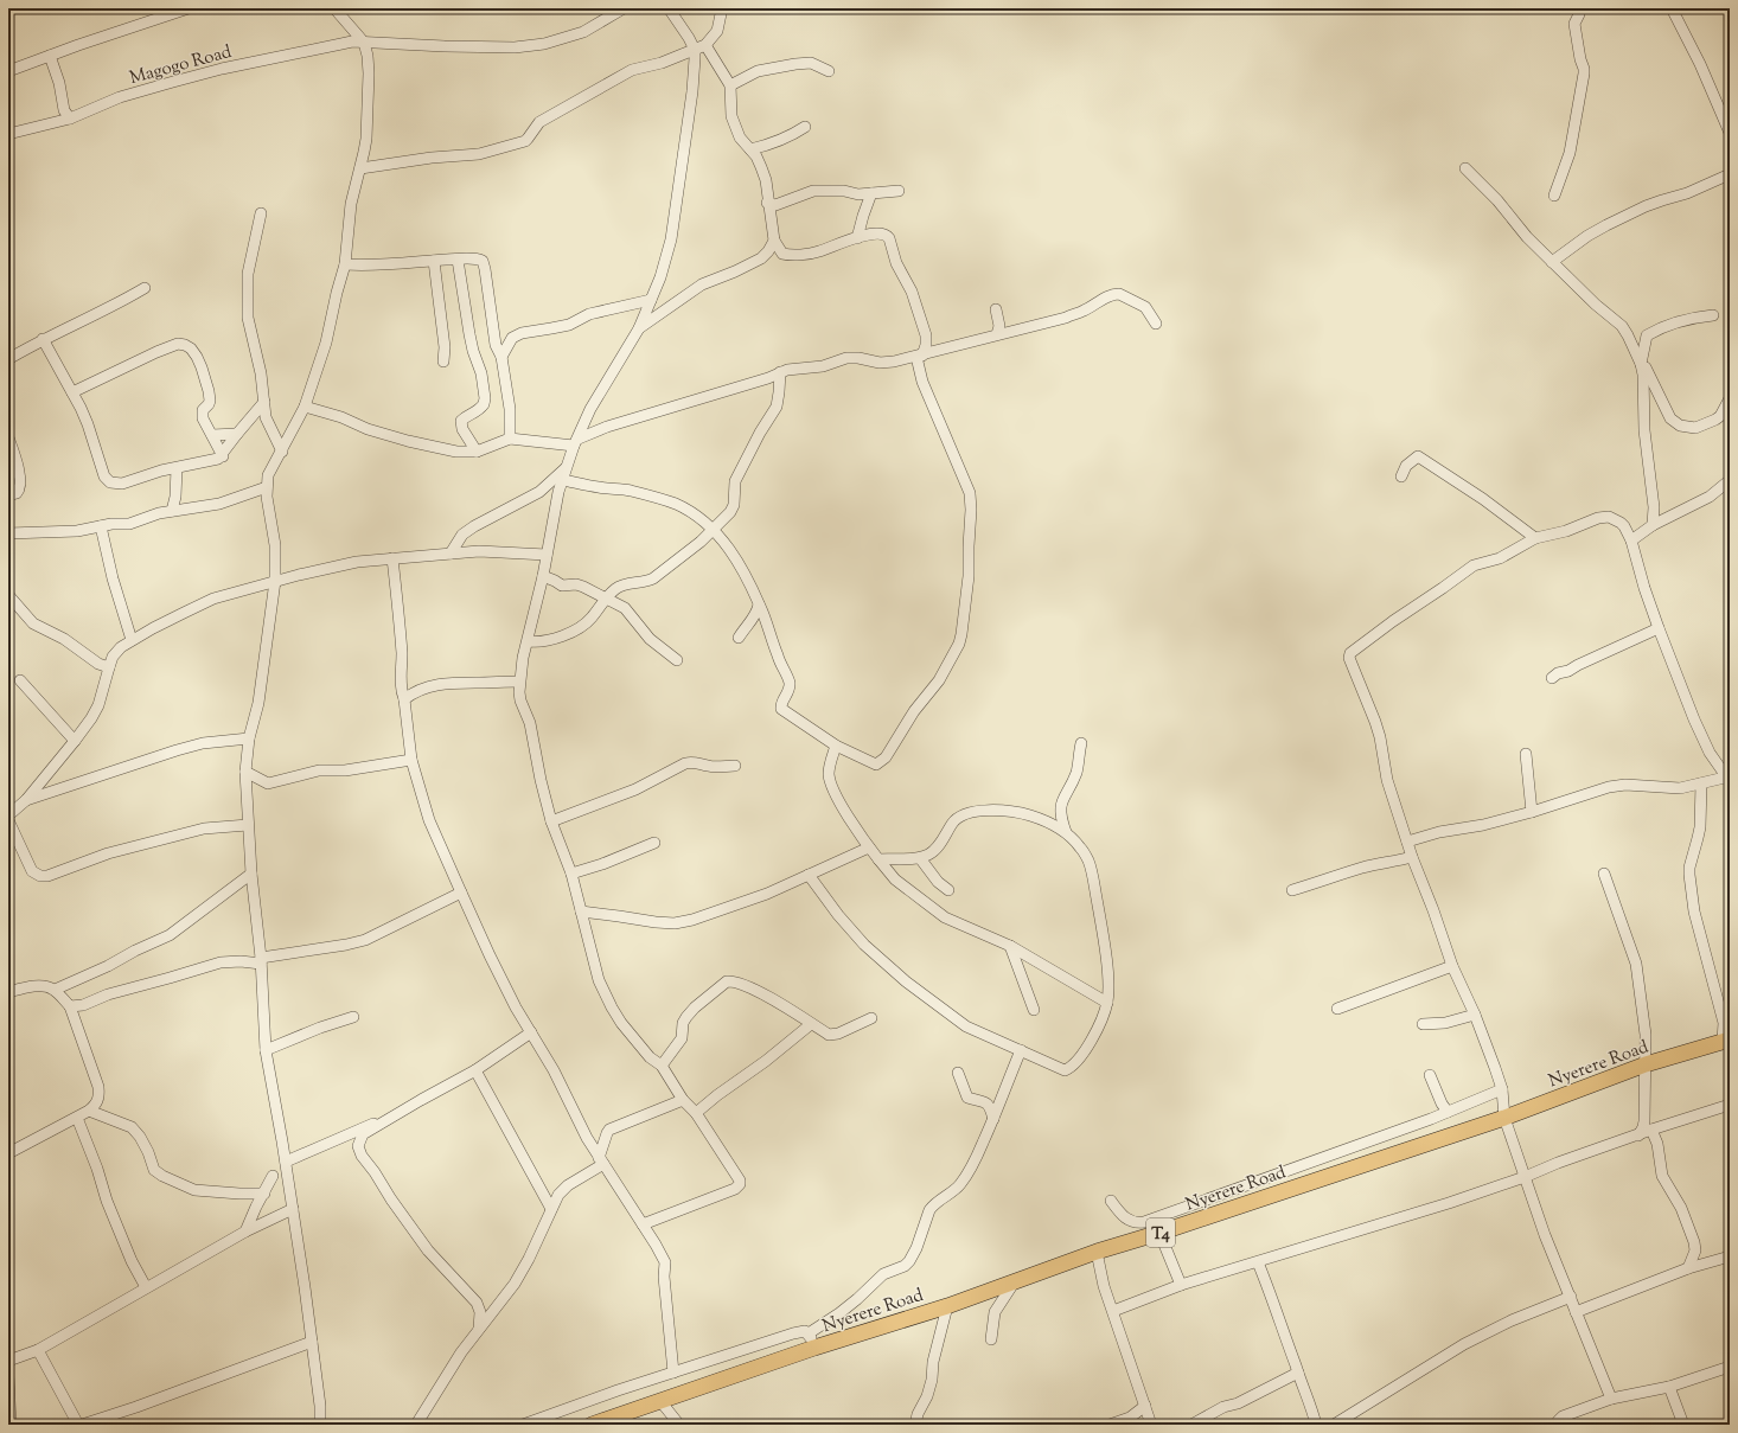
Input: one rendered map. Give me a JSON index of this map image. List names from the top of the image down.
{
  "streets": {
    "highway": ["Nyerere Road", "T4"],
    "street": ["Magogo Road"]
  }
}
